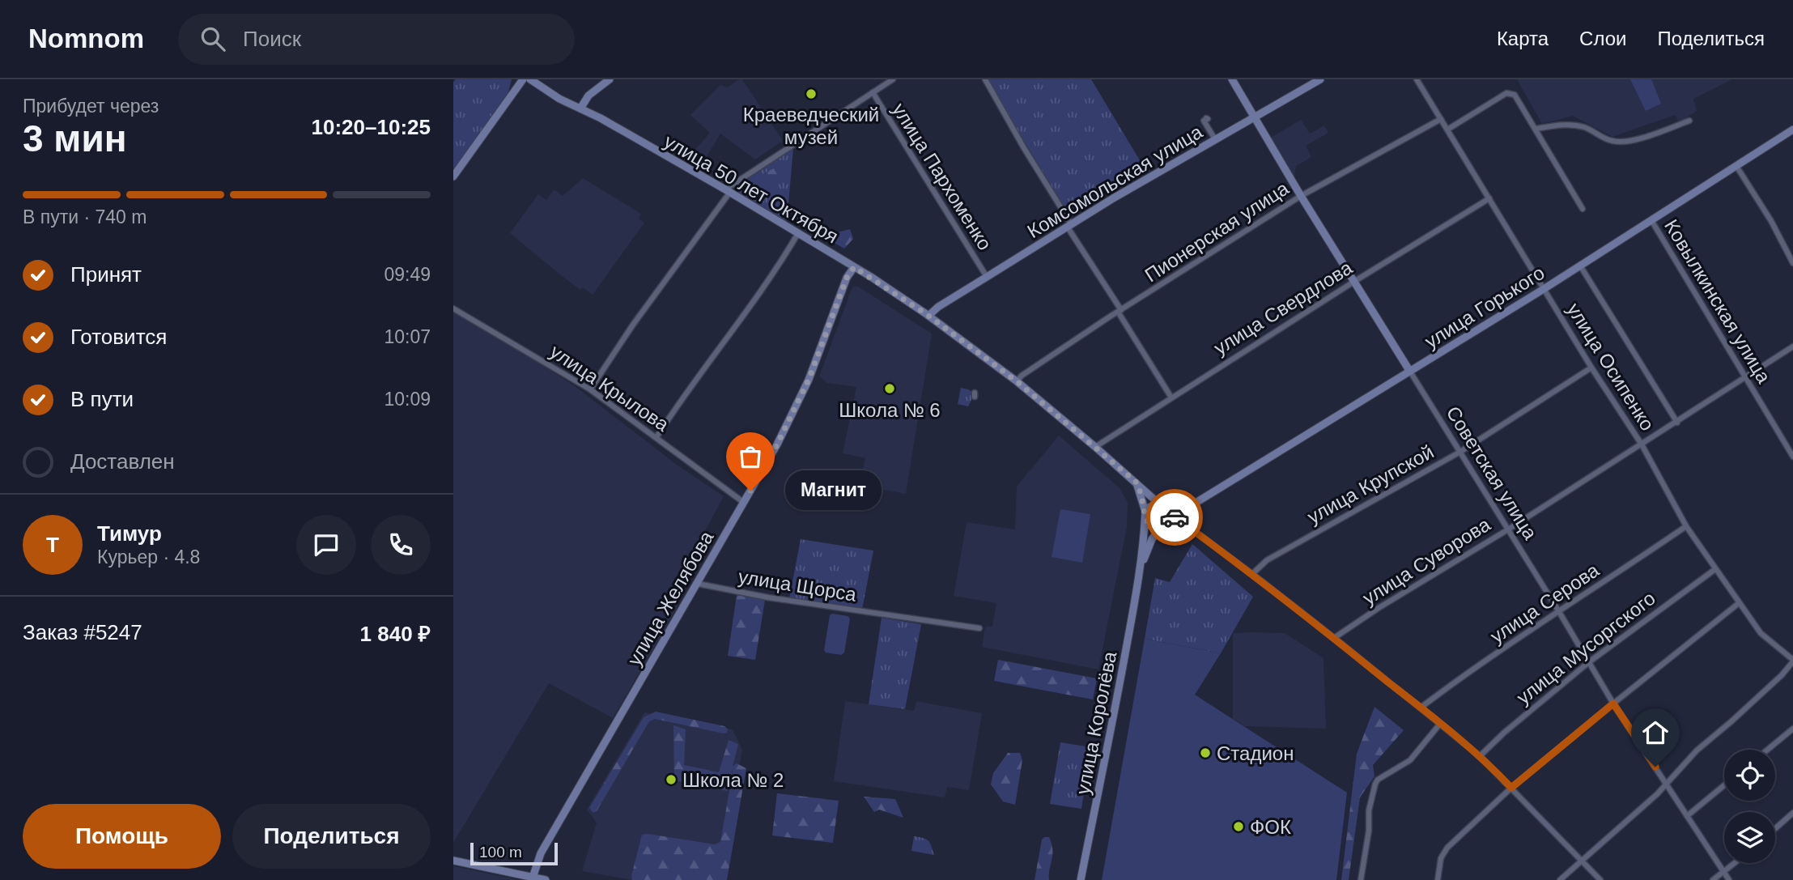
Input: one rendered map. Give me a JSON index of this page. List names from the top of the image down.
{
  "streets": {
    "main road": [
      "Комсомольская улица",
      "улица 50 лет Октября",
      "улица Горького",
      "Советская улица",
      "улица Желябова",
      "улица Королёва"
    ],
    "street": [
      "улица Пархоменко",
      "Пионерская улица",
      "Ковылкинская улица",
      "улица Свердлова",
      "улица Осипенко",
      "улица Крылова",
      "улица Крупской",
      "улица Суворова",
      "улица Щорса",
      "улица Серова",
      "улица Мусоргского"
    ]
  },
  "crossings": [
    ["улица Пархоменко", "Комсомольская улица"],
    ["Комсомольская улица", "улица 50 лет Октября"],
    ["Комсомольская улица", "Советская улица"],
    ["улица 50 лет Октября", "Пионерская улица"],
    ["улица 50 лет Октября", "улица Горького"],
    ["улица 50 лет Октября", "улица Свердлова"],
    ["улица 50 лет Октября", "улица Желябова"],
    ["улица 50 лет Октября", "улица Королёва"],
    ["Пионерская улица", "улица Осипенко"],
    ["Пионерская улица", "Советская улица"],
    ["Ковылкинская улица", "улица Горького"],
    ["Ковылкинская улица", "улица Суворова"],
    ["улица Горького", "улица Осипенко"],
    ["улица Горького", "Советская улица"],
    ["улица Горького", "улица Королёва"],
    ["улица Свердлова", "улица Осипенко"],
    ["улица Свердлова", "Советская улица"],
    ["улица Осипенко", "улица Крупской"],
    ["улица Осипенко", "улица Суворова"],
    ["улица Осипенко", "улица Серова"],
    ["улица Осипенко", "улица Мусоргского"],
    ["улица Крылова", "улица Желябова"],
    ["Советская улица", "улица Крупской"],
    ["Советская улица", "улица Суворова"],
    ["Советская улица", "улица Серова"],
    ["Советская улица", "улица Мусоргского"],
    ["улица Щорса", "улица Желябова"]
  ],
  "places": [
    "Краеведческий музей",
    "Школа № 6",
    "Магнит",
    "Стадион",
    "Школа № 2",
    "ФОК"
  ],
  "scale_bar": "100 m",
  "page": {
    "header": "Nomnom",
    "search": "Поиск",
    "nav": ["Карта", "Слои", "Поделиться"],
    "heading": ["3 мин", "Прибудет через", "10:20–10:25"],
    "panel": [
      "Тимур",
      "Курьер · 4.8",
      "Заказ #5247",
      "1 840 ₽"
    ],
    "bar": "В пути · 740 m",
    "list": [
      ["Принят", "09:49"],
      ["Готовится", "10:07"],
      ["В пути", "10:09"],
      "Доставлен"
    ],
    "bubble": "Магнит",
    "round": "Т",
    "buttons": ["Помощь", "Поделиться"],
    "scale": "100 m"
  }
}
